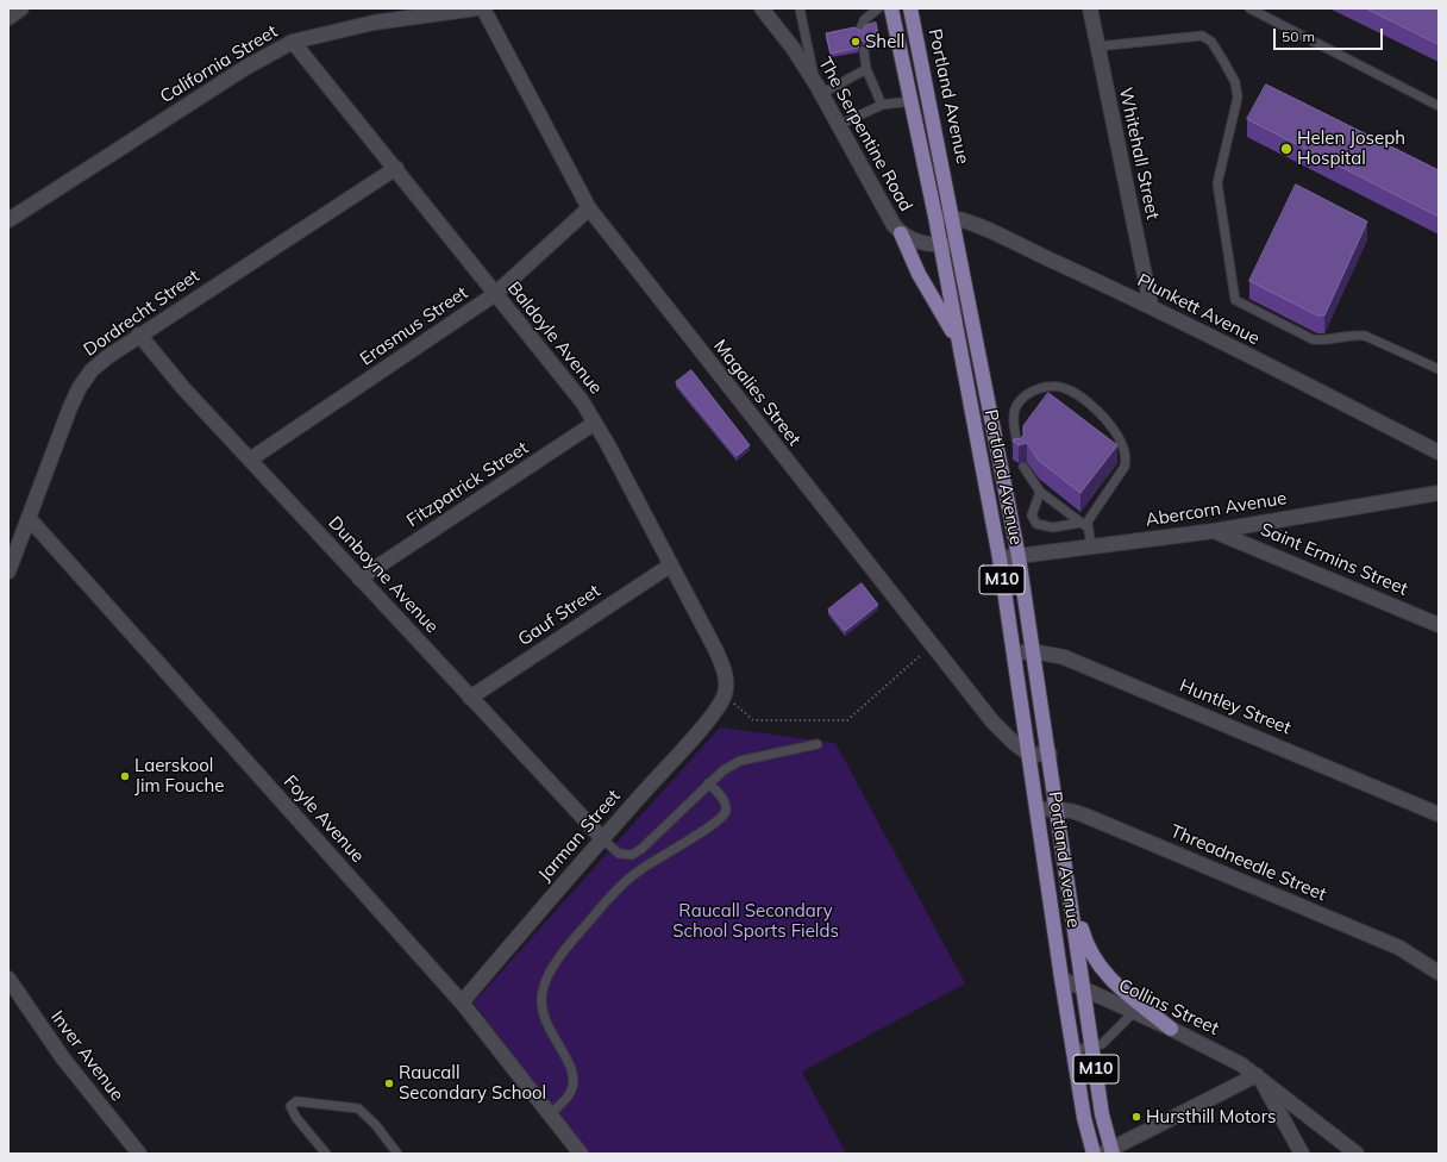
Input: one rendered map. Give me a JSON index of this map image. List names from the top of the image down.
{
  "streets": {
    "main road": ["Portland Avenue", "M10"],
    "street": [
      "California Street",
      "The Serpentine Road",
      "Whitehall Street",
      "Plunkett Avenue",
      "Dordrecht Street",
      "Erasmus Street",
      "Baldoyle Avenue",
      "Magalies Street",
      "Fitzpatrick Street",
      "Abercorn Avenue",
      "Saint Ermins Street",
      "Dunboyne Avenue",
      "Gauf Street",
      "Huntley Street",
      "Foyle Avenue",
      "Jarman Street",
      "Threadneedle Street",
      "Collins Street",
      "Inver Avenue"
    ]
  },
  "crossings": [
    ["California Street", "Baldoyle Avenue"],
    ["Portland Avenue", "The Serpentine Road"],
    ["Portland Avenue", "Plunkett Avenue"],
    ["Portland Avenue", "Magalies Street"],
    ["Portland Avenue", "Abercorn Avenue"],
    ["Portland Avenue", "Huntley Street"],
    ["Portland Avenue", "Threadneedle Street"],
    ["Portland Avenue", "Collins Street"],
    ["Whitehall Street", "Plunkett Avenue"],
    ["Dordrecht Street", "Baldoyle Avenue"],
    ["Dordrecht Street", "Dunboyne Avenue"],
    ["Dordrecht Street", "Foyle Avenue"],
    ["Erasmus Street", "Baldoyle Avenue"],
    ["Erasmus Street", "Magalies Street"],
    ["Erasmus Street", "Dunboyne Avenue"],
    ["Baldoyle Avenue", "Fitzpatrick Street"],
    ["Baldoyle Avenue", "Gauf Street"],
    ["Baldoyle Avenue", "Jarman Street"],
    ["Fitzpatrick Street", "Dunboyne Avenue"],
    ["Abercorn Avenue", "Saint Ermins Street"],
    ["Dunboyne Avenue", "Gauf Street"],
    ["Dunboyne Avenue", "Jarman Street"],
    ["Foyle Avenue", "Jarman Street"]
  ],
  "parks": ["Raucall Secondary School Sports Fields"],
  "places": [
    "Shell",
    "Helen Joseph Hospital",
    "Laerskool Jim Fouche",
    "Raucall Secondary School",
    "Hursthill Motors"
  ],
  "scale_bar": "50 m"
}
